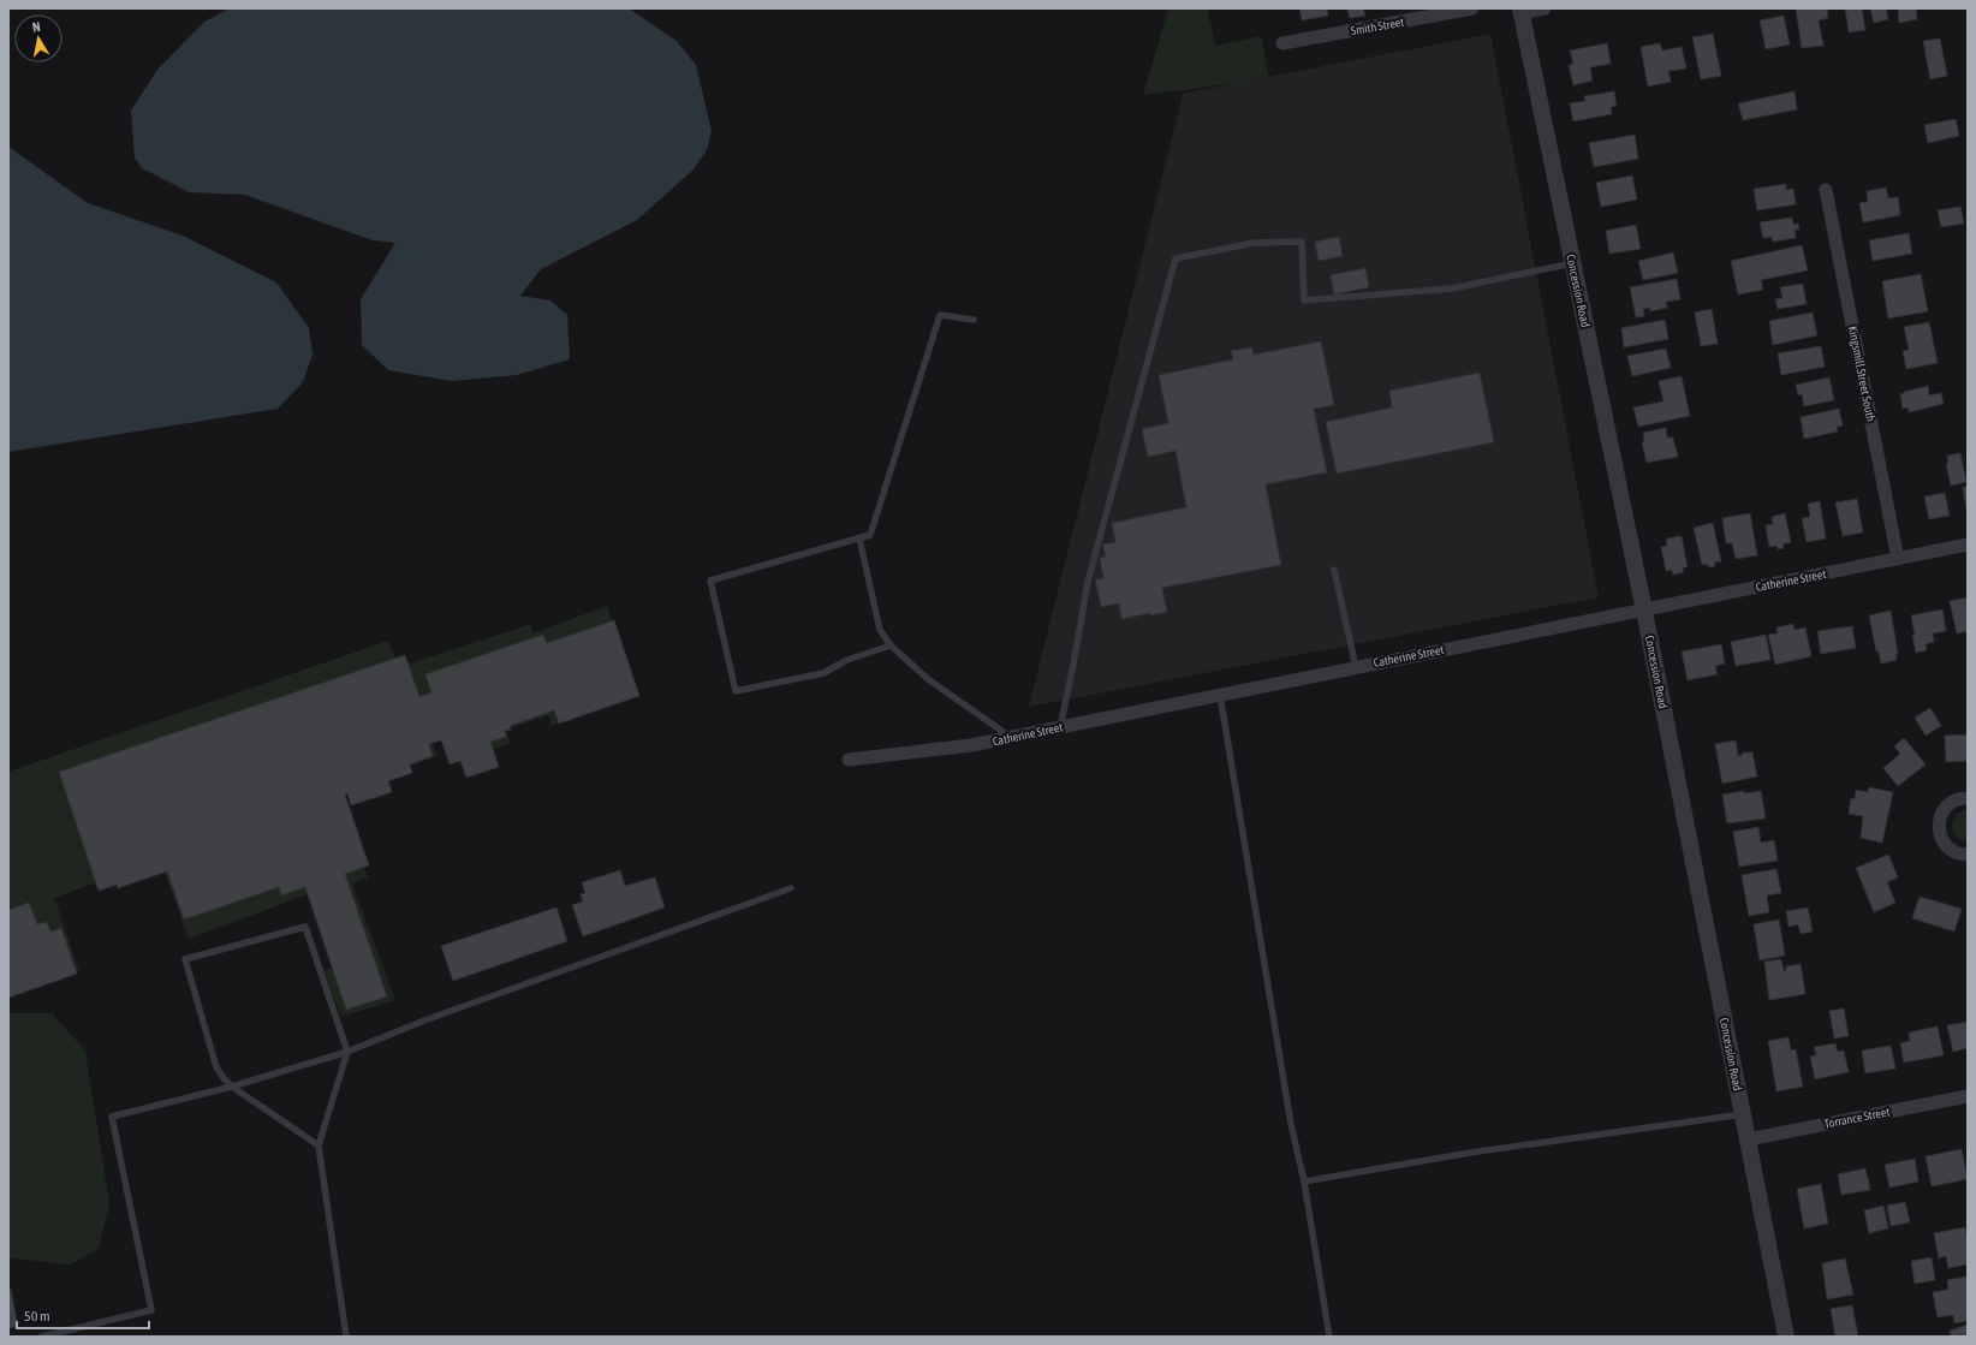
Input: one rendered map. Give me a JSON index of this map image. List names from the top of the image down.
{
  "streets": {
    "street": [
      "Smith Street",
      "Concession Road",
      "Kingsmill Street South",
      "Catherine Street",
      "Torrance Street"
    ]
  },
  "crossings": [
    ["Concession Road", "Catherine Street"],
    ["Concession Road", "Torrance Street"],
    ["Kingsmill Street South", "Catherine Street"]
  ],
  "scale_bar": "50 m",
  "north": "top"
}
